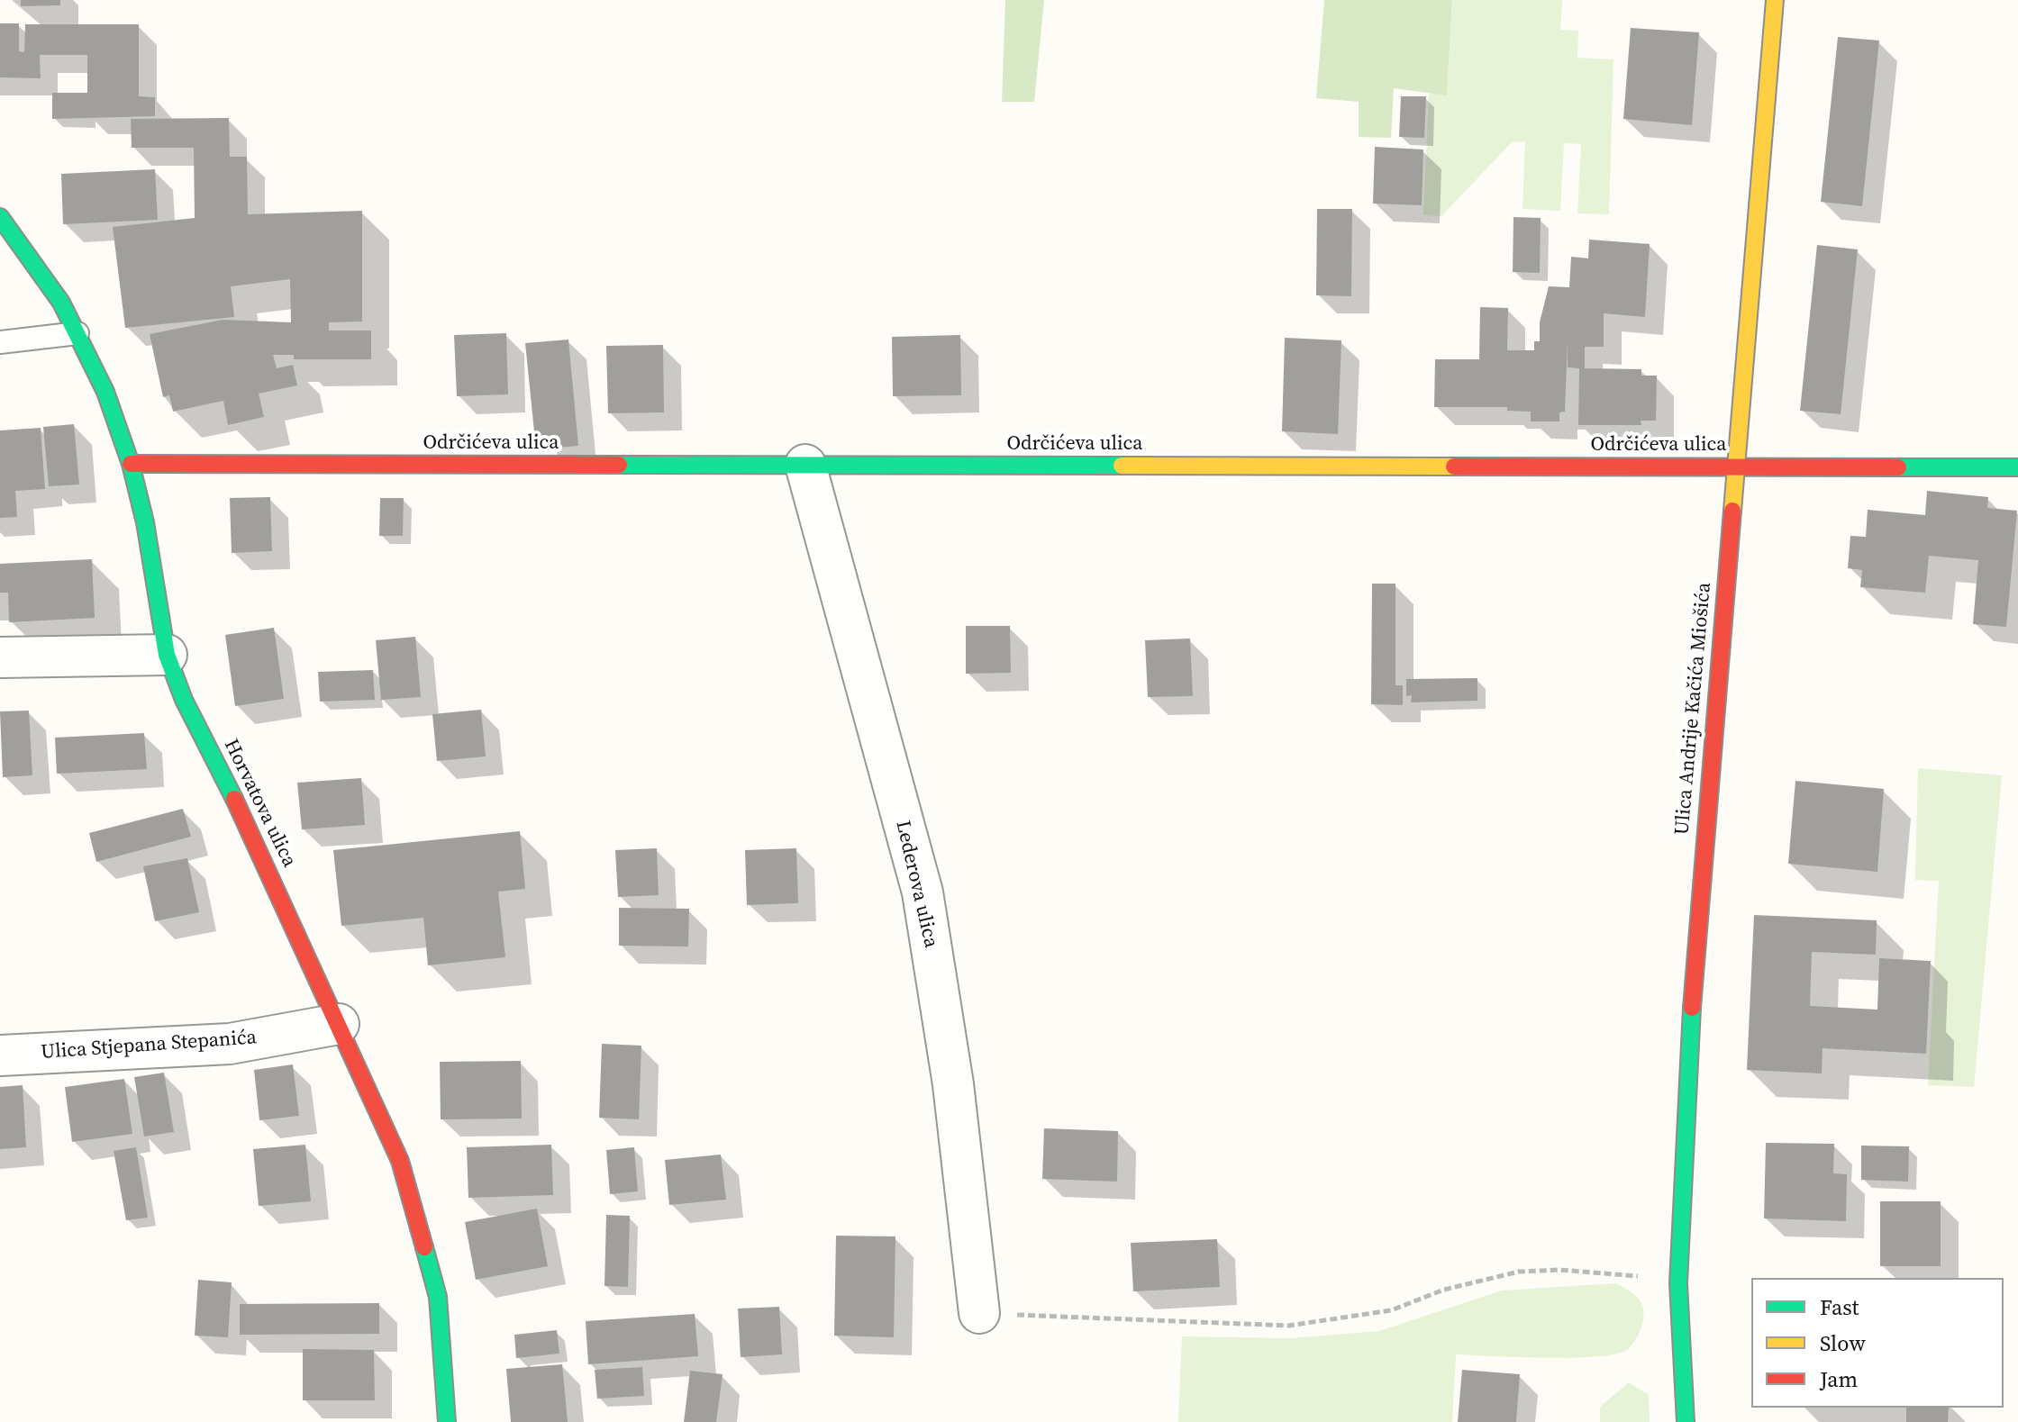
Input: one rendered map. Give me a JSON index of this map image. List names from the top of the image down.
{
  "streets": {
    "street": [
      "Odrčićeva ulica",
      "Ulica Andrije Kačića Miošića",
      "Horvatova ulica",
      "Lederova ulica",
      "Ulica Stjepana Stepanića"
    ]
  },
  "crossings": [
    ["Odrčićeva ulica", "Ulica Andrije Kačića Miošića"],
    ["Odrčićeva ulica", "Horvatova ulica"],
    ["Odrčićeva ulica", "Lederova ulica"],
    ["Horvatova ulica", "Ulica Stjepana Stepanića"]
  ],
  "legend": ["Fast", "Slow", "Jam"]
}
